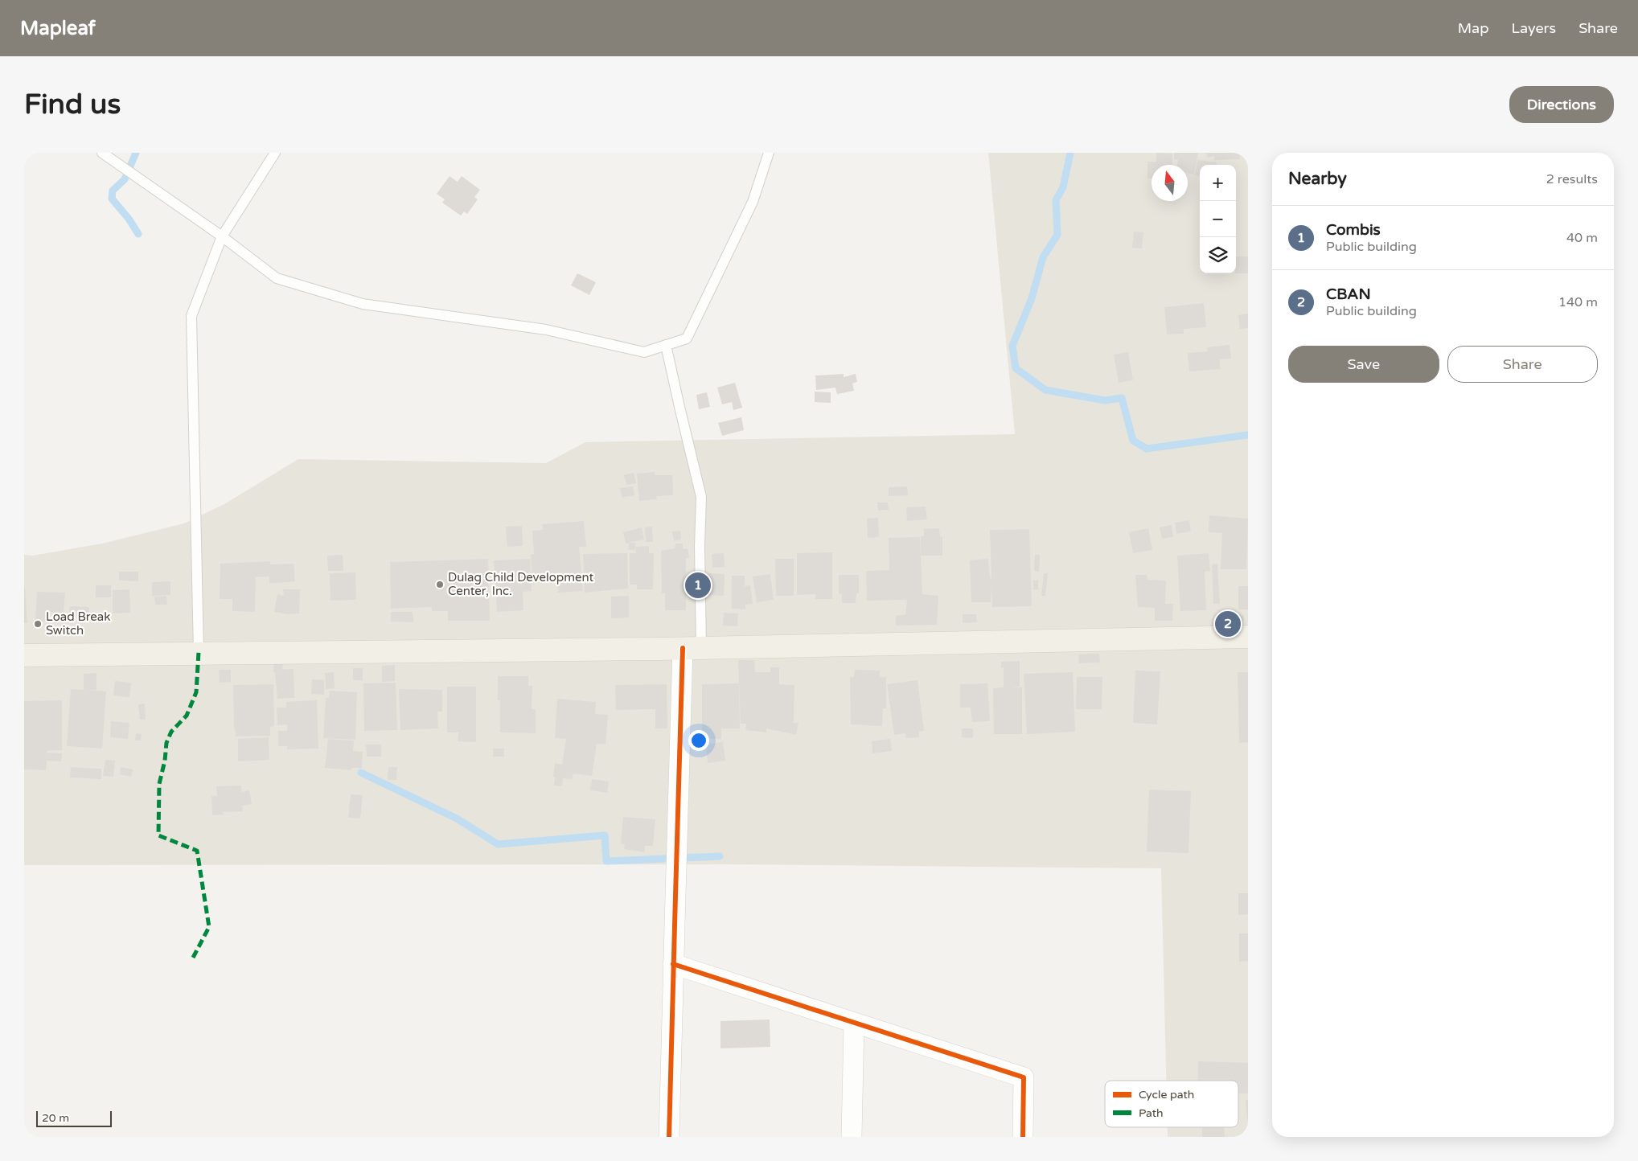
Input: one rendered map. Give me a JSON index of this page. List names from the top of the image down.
{
  "places": ["Dulag Child Development Center, Inc.", "Load Break Switch"],
  "legend": ["Cycle path", "Path"],
  "scale_bar": "20 m",
  "north": "top",
  "page": {
    "header": "Mapleaf",
    "nav": ["Map", "Layers", "Share"],
    "buttons": [
      "Directions",
      ["Save", "Share"]
    ],
    "title": "Find us",
    "heading": ["Nearby", "2 results"],
    "map_buttons": ["+", "−"],
    "list": [
      {
        "mark": "1",
        "name": "Combis",
        "note": "Public building",
        "value": "40 m"
      },
      {
        "mark": "2",
        "name": "CBAN",
        "note": "Public building",
        "value": "140 m"
      }
    ],
    "pins": ["1", "2"],
    "scale": "20 m"
  }
}
